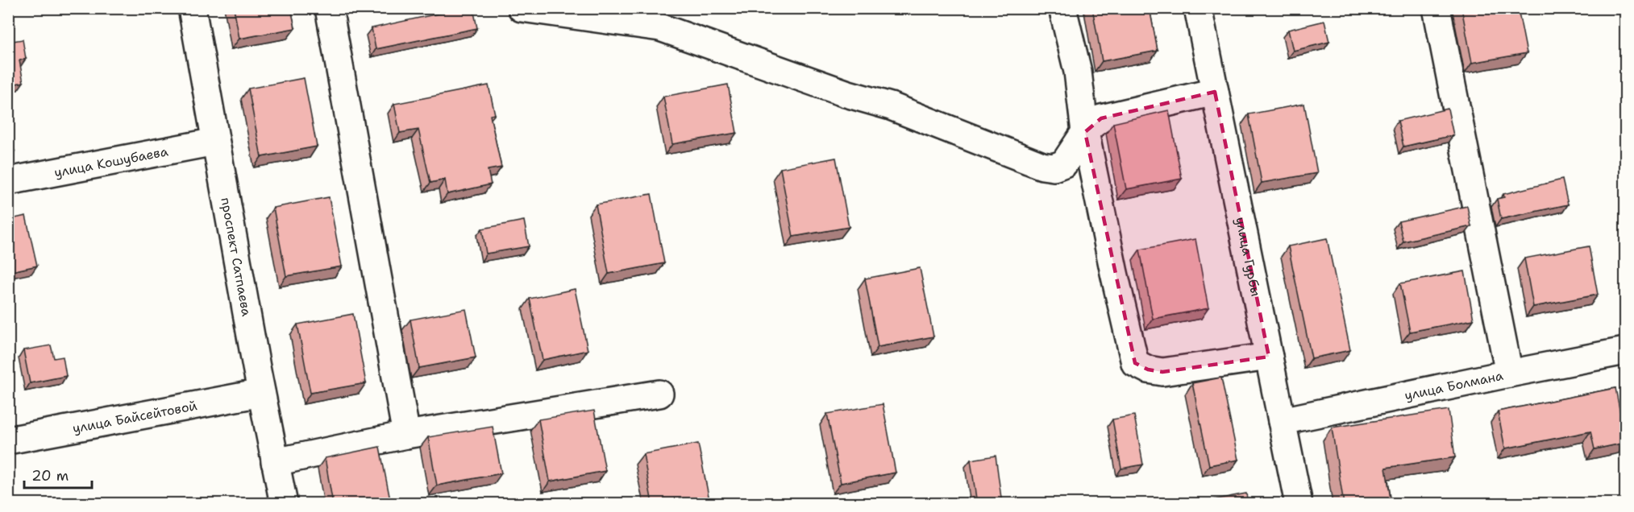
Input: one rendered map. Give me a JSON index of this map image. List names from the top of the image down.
{
  "streets": {
    "street": [
      "улица Кошубаева",
      "проспект Сатпаева",
      "улица Гурбы",
      "улица Болмана",
      "улица Байсейтовой"
    ]
  },
  "crossings": [
    ["улица Кошубаева", "проспект Сатпаева"],
    ["проспект Сатпаева", "улица Байсейтовой"],
    ["улица Гурбы", "улица Болмана"]
  ],
  "scale_bar": "20 m"
}
